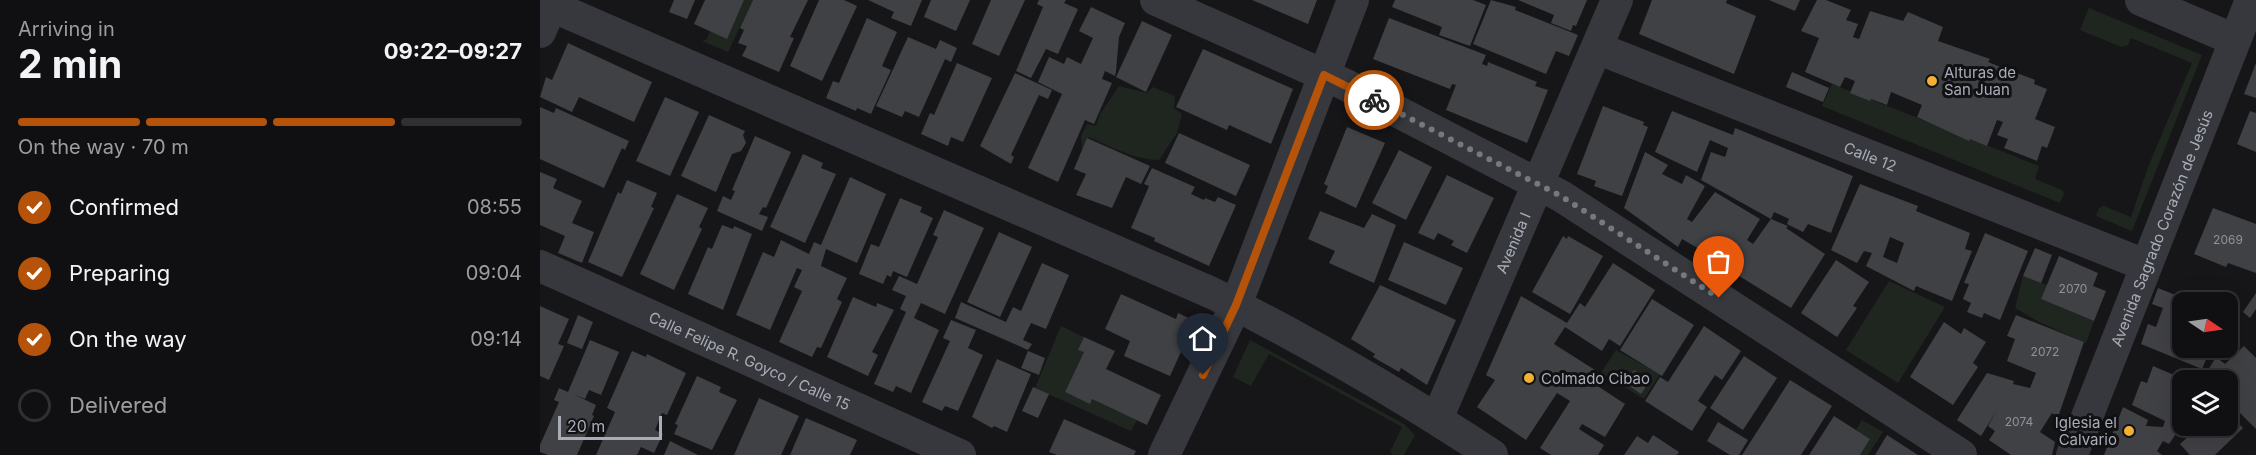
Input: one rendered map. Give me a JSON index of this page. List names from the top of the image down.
{
  "streets": {
    "street": [
      "Calle 12",
      "Avenida Sagrado Corazón de Jesús",
      "Avenida I",
      "Calle Felipe R. Goyco / Calle 15"
    ]
  },
  "crossings": [
    ["Calle 12", "Avenida Sagrado Corazón de Jesús"],
    ["Calle 12", "Avenida I"]
  ],
  "places": ["Alturas de San Juan", "Colmado Cibao", "Iglesia el Calvario"],
  "house_numbers": [
    "2069",
    "2070",
    "2072",
    "2074"
  ],
  "scale_bar": "20 m",
  "north": "right",
  "page": {
    "heading": ["2 min", "Arriving in", "09:22–09:27"],
    "bar": "On the way · 70 m",
    "list": [
      ["Confirmed", "08:55"],
      ["Preparing", "09:04"],
      ["On the way", "09:14"],
      "Delivered"
    ],
    "scale": "20 m"
  }
}
